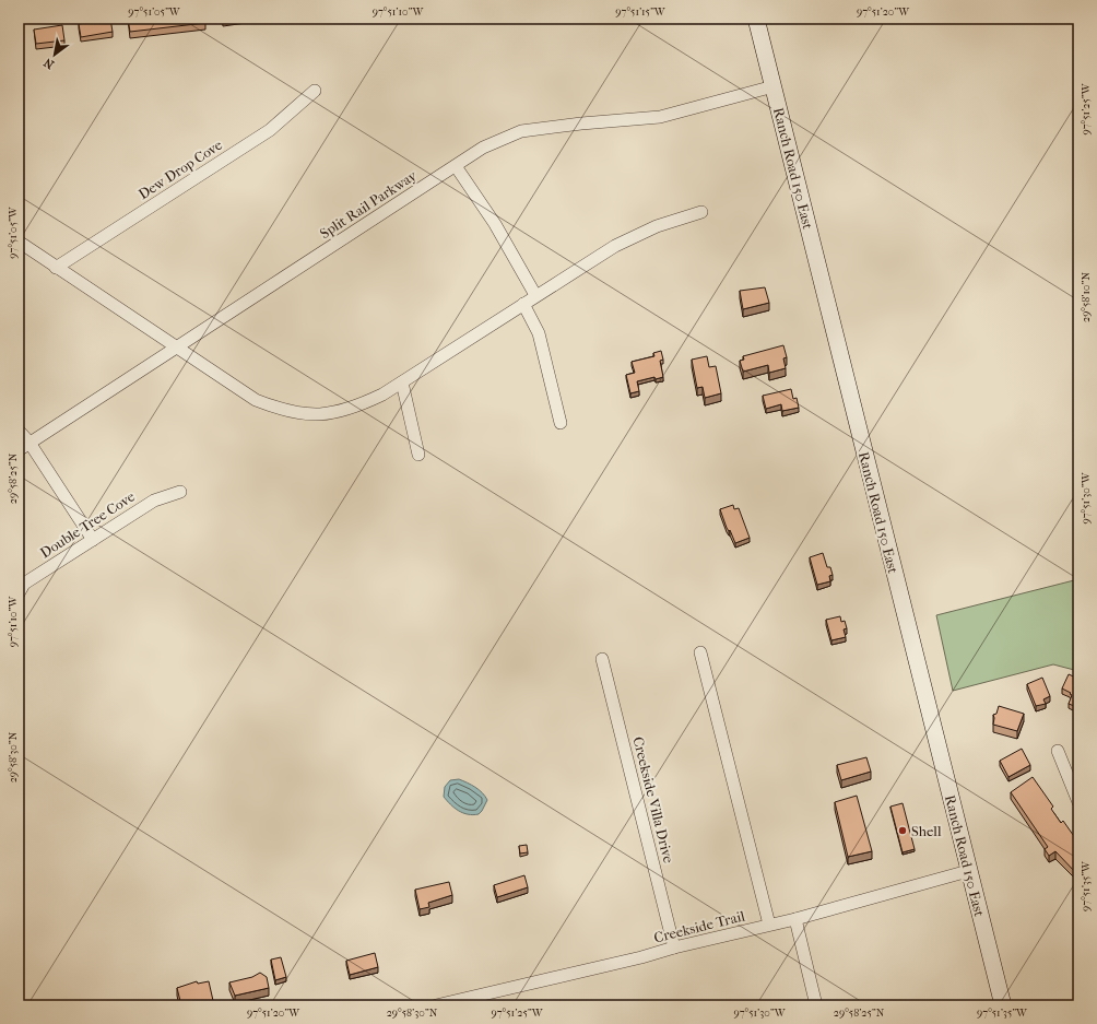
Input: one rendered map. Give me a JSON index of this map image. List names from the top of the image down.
{
  "streets": {
    "main road": ["Ranch Road 150 East"],
    "street": [
      "Dew Drop Cove",
      "Split Rail Parkway",
      "Double Tree Cove",
      "Creekside Villa Drive",
      "Creekside Trail"
    ]
  },
  "crossings": [
    ["Ranch Road 150 East", "Split Rail Parkway"],
    ["Ranch Road 150 East", "Creekside Trail"],
    ["Creekside Villa Drive", "Creekside Trail"]
  ],
  "places": ["Shell"],
  "north": "bottom left",
  "coordinates": [
    "97°51'05\"W",
    "97°51'10\"W",
    "97°51'15\"W",
    "97°51'20\"W",
    "97°51'25\"W",
    "29°58'10\"N",
    "29°58'25\"N",
    "97°51'30\"W",
    "29°58'30\"N",
    "97°51'35\"W"
  ]
}
